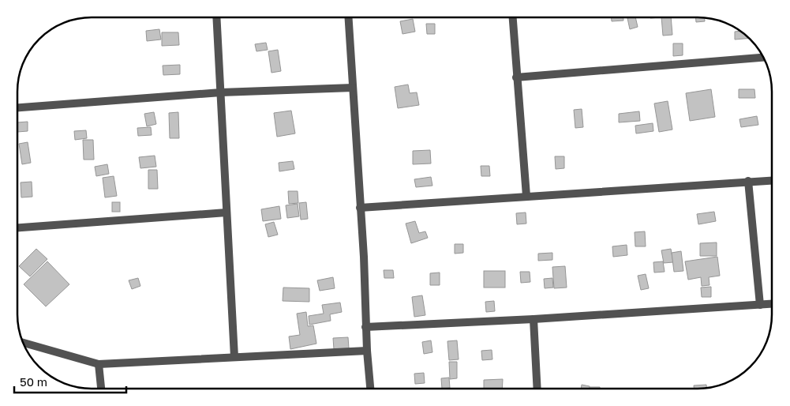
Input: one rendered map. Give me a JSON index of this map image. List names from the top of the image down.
{
  "scale_bar": "50 m"
}
